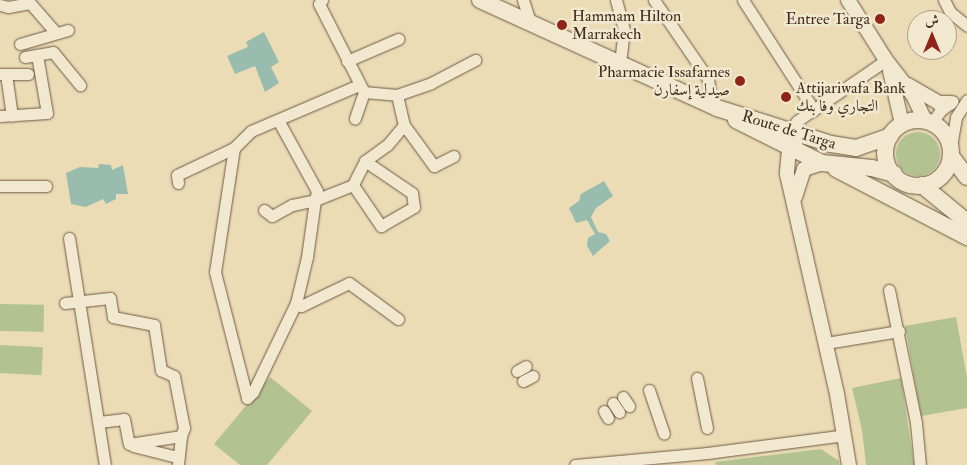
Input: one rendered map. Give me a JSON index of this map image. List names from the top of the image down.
{
  "streets": {
    "main road": ["Route de Targa"]
  },
  "places": [
    "Entree Targa",
    "Hammam Hilton Marrakech",
    "Pharmacie Issafarnes صيدلية إسفارن",
    "Attijariwafa Bank التجاري وفا بنك"
  ],
  "north": "top"
}
